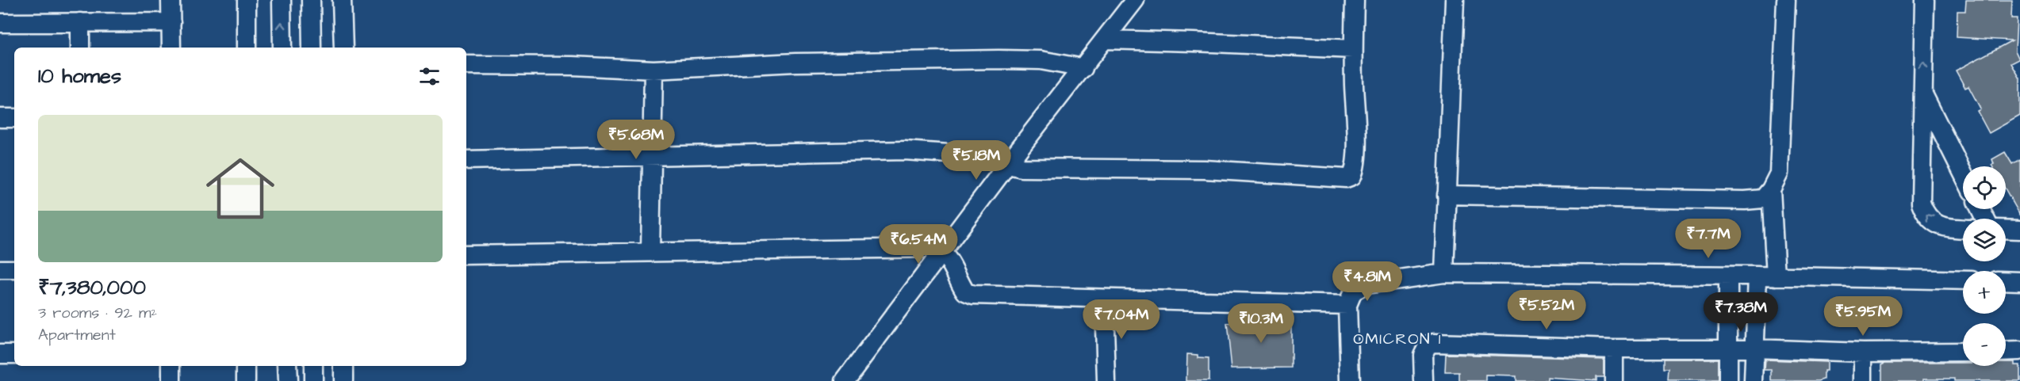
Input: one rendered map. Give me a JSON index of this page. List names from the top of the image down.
{
  "districts": ["OMICRON 1"],
  "page": {
    "heading": "10 homes",
    "list": [
      {
        "name": "₹7,380,000",
        "note": "3 rooms · 92 m² · Apartment"
      }
    ],
    "price": [
      "₹5.68M",
      "₹5.18M",
      "₹7.7M",
      "₹6.54M",
      "₹4.81M",
      "₹5.52M",
      "₹7.38M",
      "₹5.95M",
      "₹7.04M",
      "₹10.3M"
    ],
    "map_buttons": ["+", "−"]
  }
}
